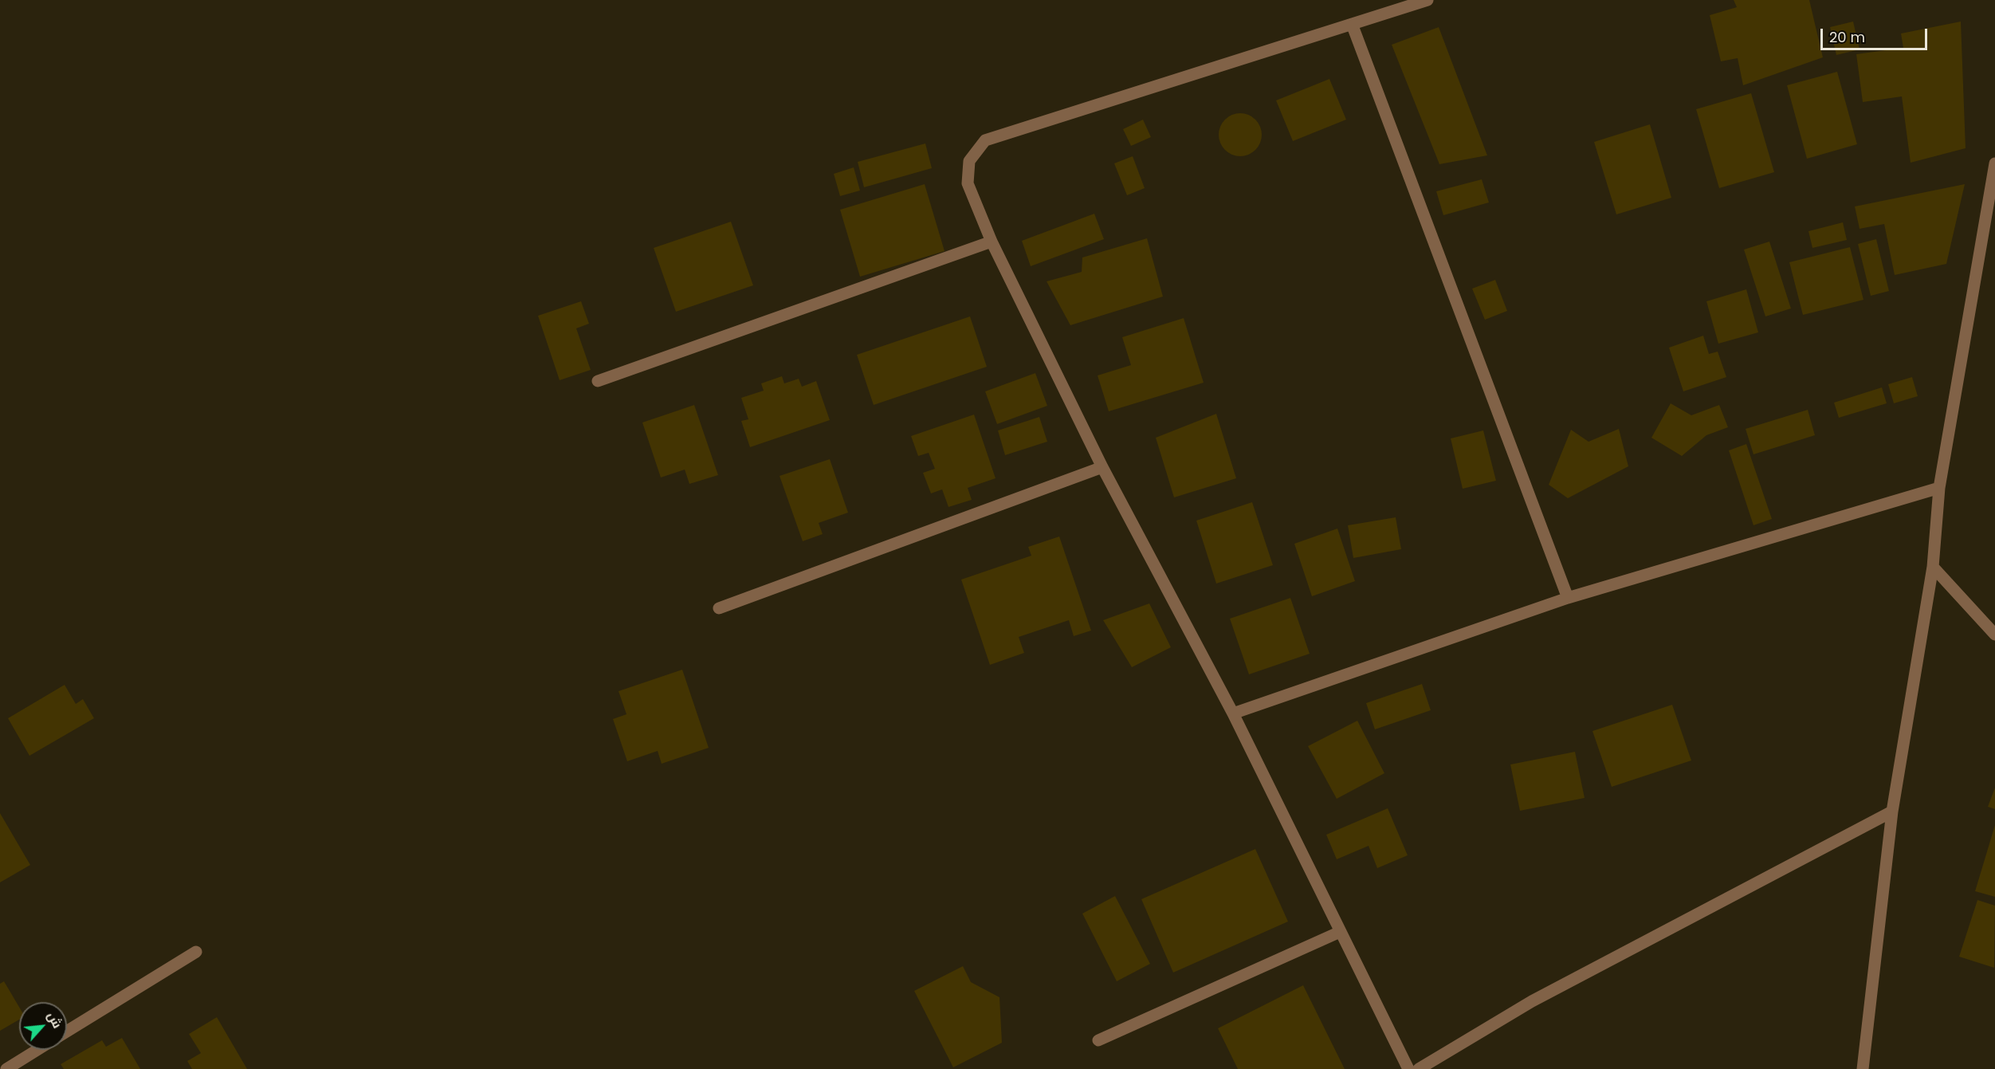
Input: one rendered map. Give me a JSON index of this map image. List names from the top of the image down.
{
  "scale_bar": "20 m",
  "north": "top right"
}
